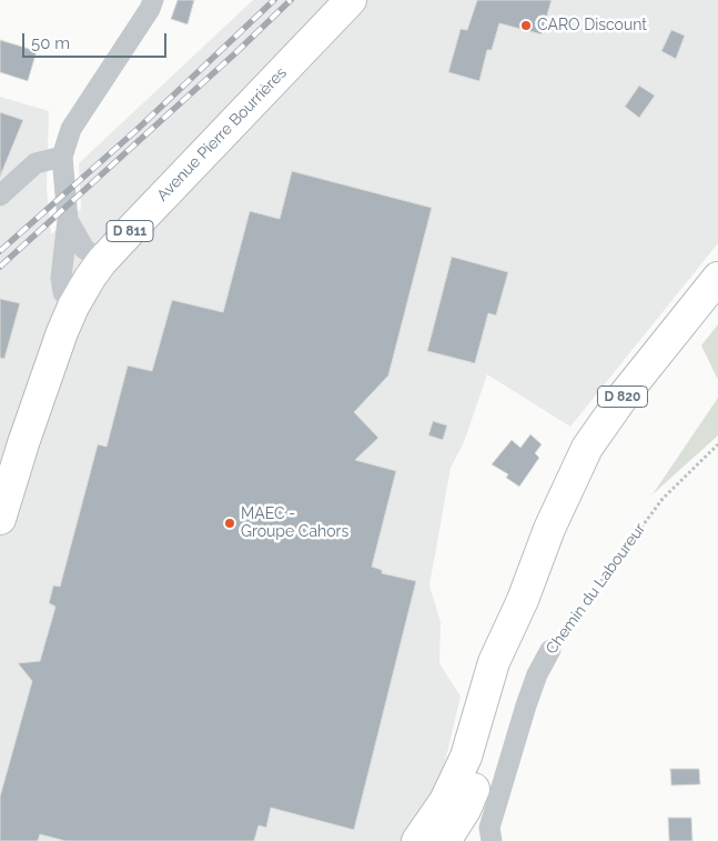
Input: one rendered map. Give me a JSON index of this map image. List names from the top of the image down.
{
  "streets": {
    "main road": ["Avenue Pierre Bourrières", "D 811", "D 820"],
    "street": ["Chemin du Laboureur"]
  },
  "places": ["CARO Discount", "MAEC - Groupe Cahors"],
  "scale_bar": "50 m"
}
